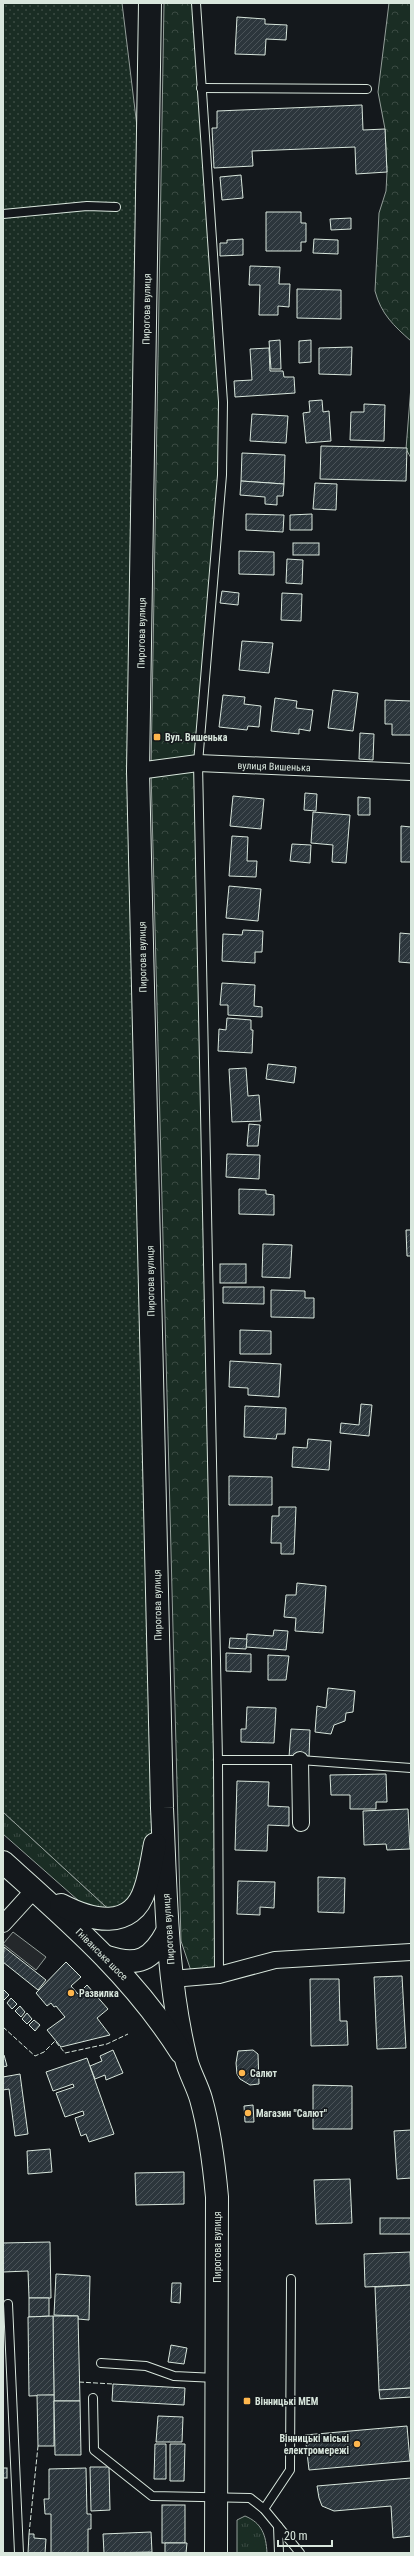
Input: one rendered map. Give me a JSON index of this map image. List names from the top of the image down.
{
  "streets": {
    "main road": ["Пирогова вулиця", "Гніванське шосе"],
    "street": ["вулиця Вишенька"]
  },
  "crossings": [
    ["Пирогова вулиця", "вулиця Вишенька"],
    ["Пирогова вулиця", "Гніванське шосе"]
  ],
  "places": {
    "transit": ["Вул. Вишенька", "Вінницькі МЕМ"],
    "other": [
      "Развилка",
      "Салют",
      "Магазин \"Салют\"",
      "Вінницькі міські електромережі"
    ]
  },
  "scale_bar": "20 m"
}
